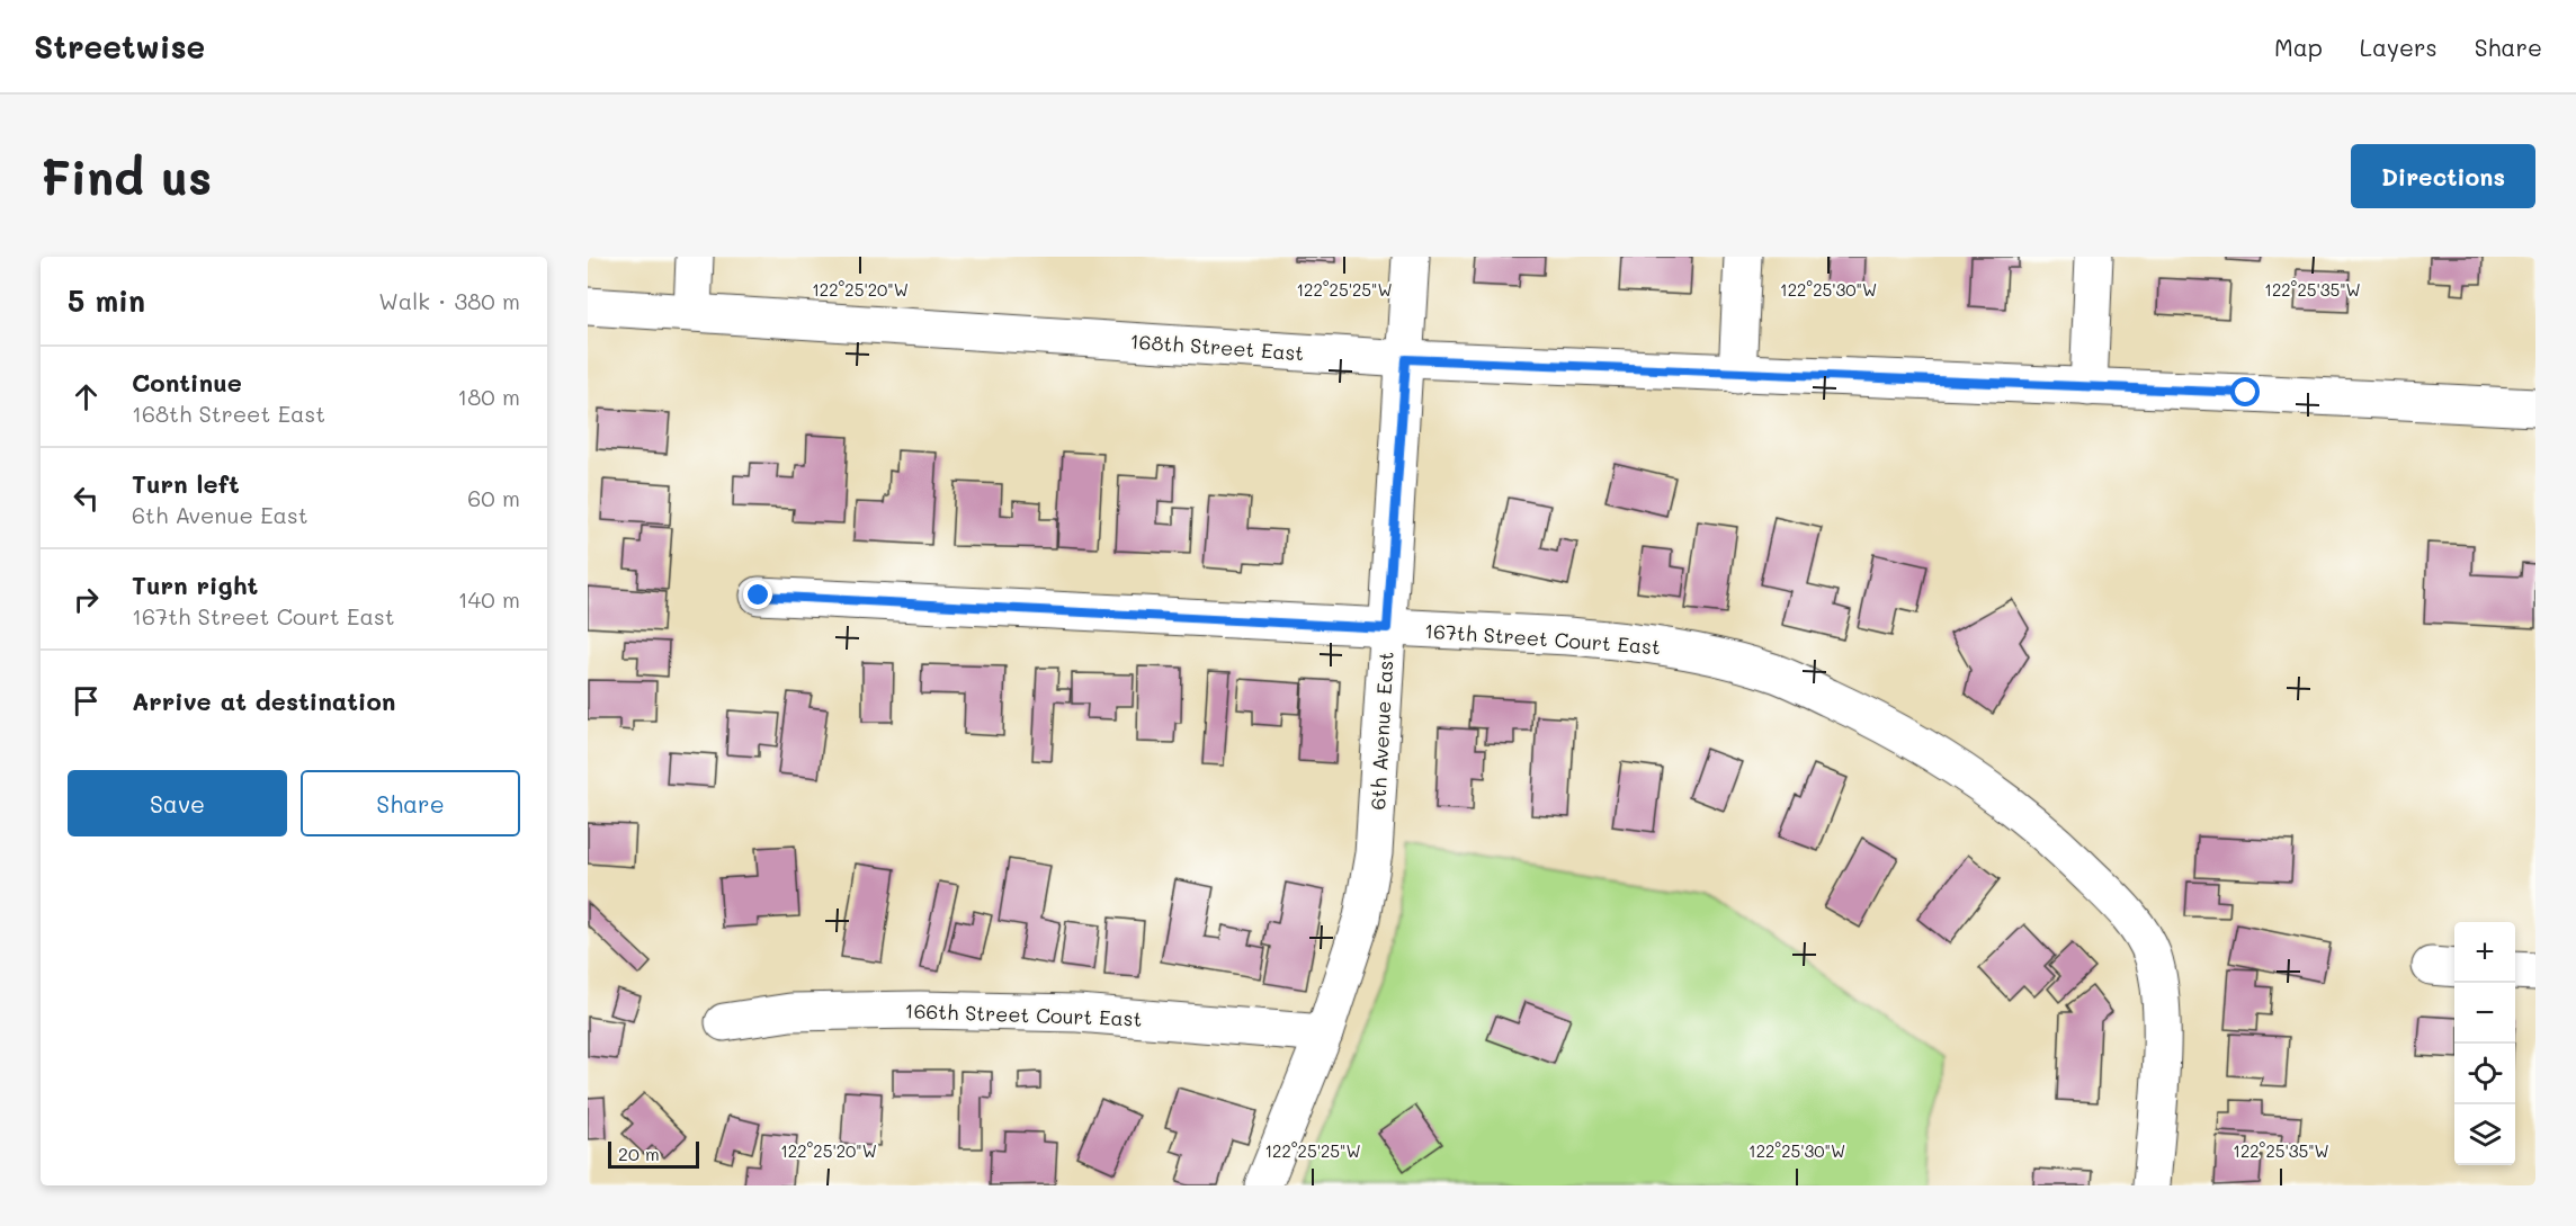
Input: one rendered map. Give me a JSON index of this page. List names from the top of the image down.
{
  "streets": {
    "street": [
      "168th Street East",
      "167th Street Court East",
      "6th Avenue East",
      "166th Street Court East"
    ]
  },
  "crossings": [
    ["168th Street East", "6th Avenue East"],
    ["167th Street Court East", "6th Avenue East"],
    ["6th Avenue East", "166th Street Court East"]
  ],
  "scale_bar": "20 m",
  "page": {
    "header": "Streetwise",
    "nav": ["Map", "Layers", "Share"],
    "buttons": [
      "Directions",
      ["Save", "Share"]
    ],
    "title": "Find us",
    "heading": ["5 min", "Walk · 380 m"],
    "list": [
      ["Continue", "168th Street East", "180 m"],
      ["Turn left", "6th Avenue East", "60 m"],
      ["Turn right", "167th Street Court East", "140 m"],
      "Arrive at destination"
    ],
    "map_buttons": ["+", "−"],
    "scale": "20 m"
  },
  "coordinates": [
    "122°25'20\"W",
    "122°25'25\"W",
    "122°25'30\"W",
    "122°25'35\"W"
  ]
}
